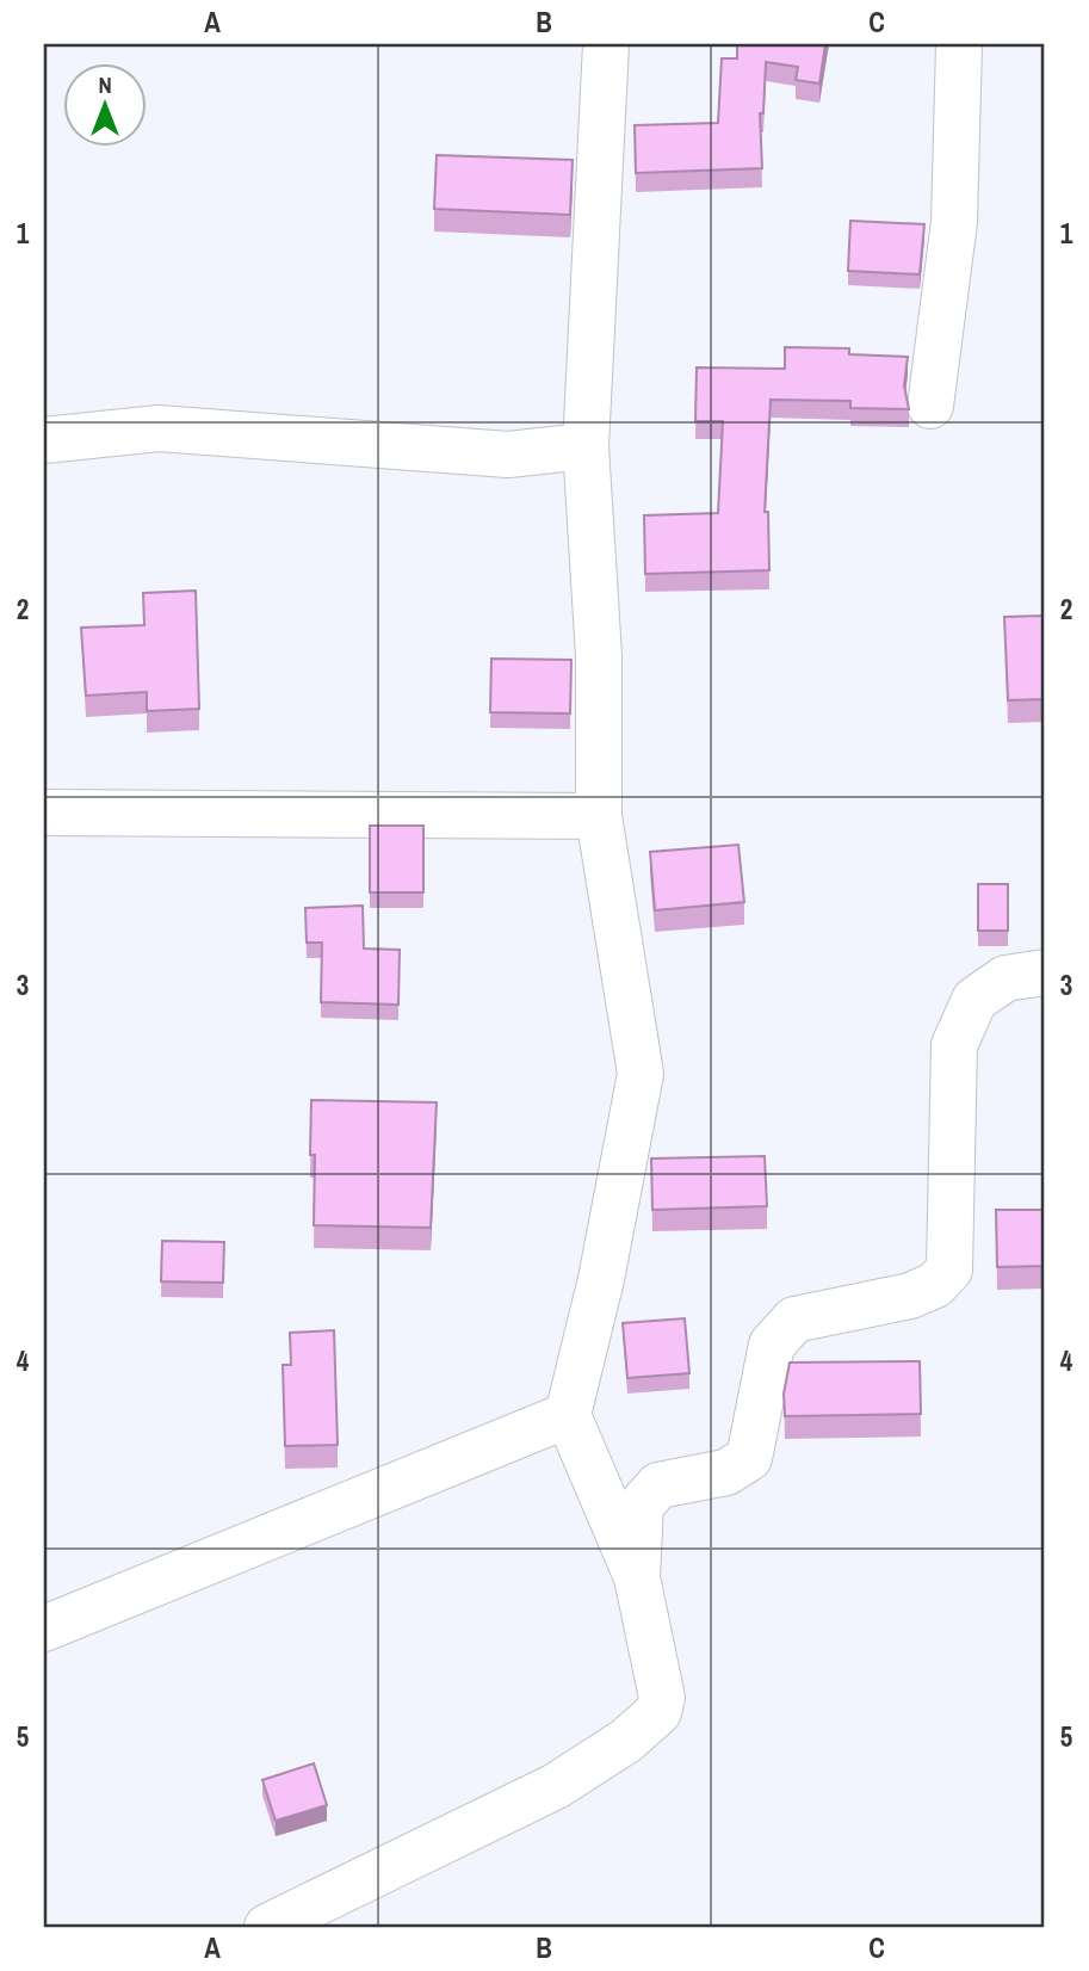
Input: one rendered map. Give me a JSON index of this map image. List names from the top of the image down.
{
  "north": "top",
  "grid": {
    "columns": ["A", "B", "C"],
    "rows": [
      "1",
      "2",
      "3",
      "4",
      "5"
    ]
  }
}
